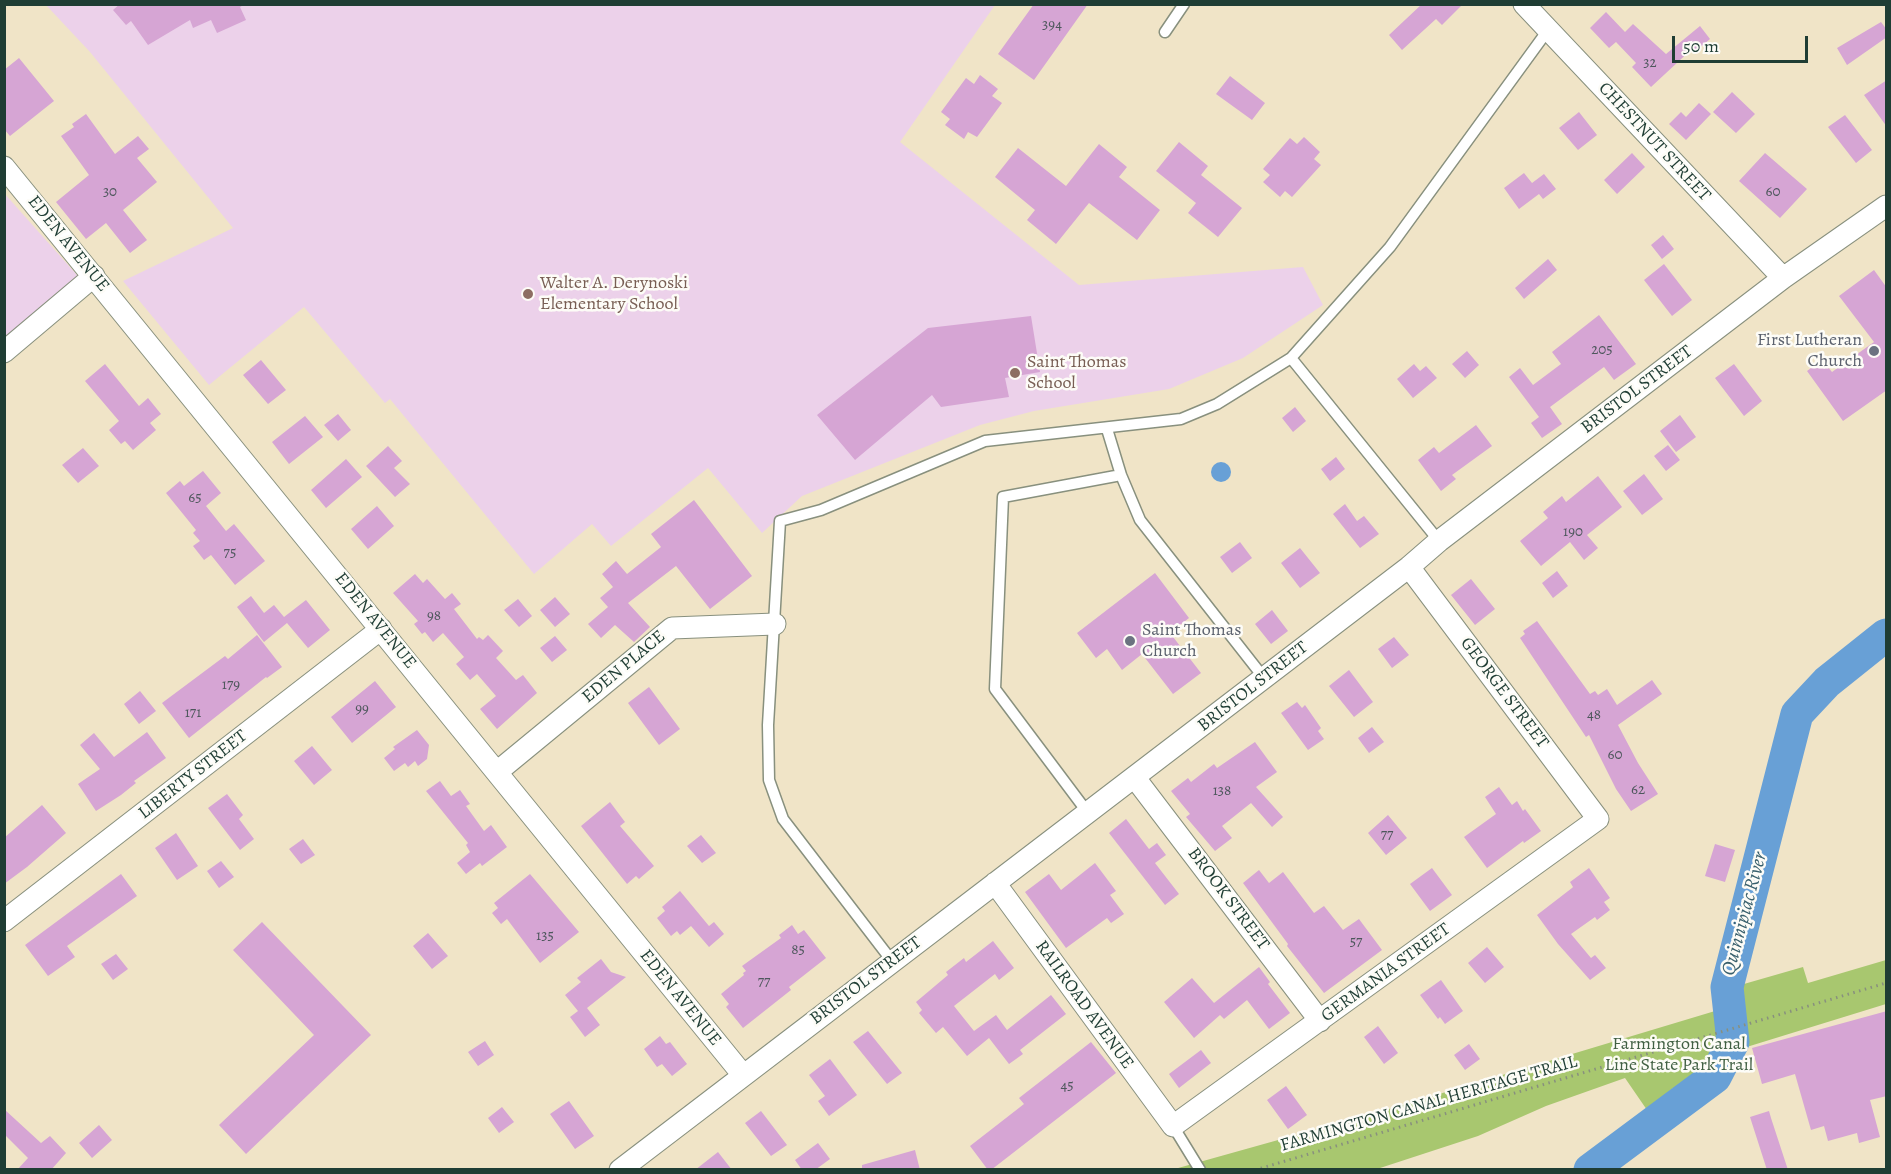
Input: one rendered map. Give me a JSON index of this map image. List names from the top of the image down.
{
  "streets": {
    "street": [
      "CHESTNUT STREET",
      "EDEN AVENUE",
      "BRISTOL STREET",
      "EDEN PLACE",
      "GEORGE STREET",
      "LIBERTY STREET",
      "BROOK STREET",
      "GERMANIA STREET",
      "RAILROAD AVENUE"
    ],
    "path": ["FARMINGTON CANAL HERITAGE TRAIL"]
  },
  "crossings": [
    ["CHESTNUT STREET", "BRISTOL STREET"],
    ["EDEN AVENUE", "BRISTOL STREET"],
    ["EDEN AVENUE", "EDEN PLACE"],
    ["EDEN AVENUE", "LIBERTY STREET"],
    ["BRISTOL STREET", "GEORGE STREET"],
    ["BRISTOL STREET", "BROOK STREET"],
    ["BRISTOL STREET", "RAILROAD AVENUE"],
    ["GEORGE STREET", "GERMANIA STREET"],
    ["BROOK STREET", "GERMANIA STREET"],
    ["GERMANIA STREET", "RAILROAD AVENUE"]
  ],
  "water": ["Quinnipiac River"],
  "parks": ["Farmington Canal Line State Park Trail"],
  "places": [
    "Walter A. Derynoski Elementary School",
    "First Lutheran Church",
    "Saint Thomas School",
    "Saint Thomas Church"
  ],
  "house_numbers": [
    "394",
    "32",
    "30",
    "60",
    "205",
    "65",
    "190",
    "75",
    "98",
    "179",
    "99",
    "171",
    "48",
    "60",
    "62",
    "138",
    "77",
    "135",
    "57",
    "85",
    "77",
    "45"
  ],
  "scale_bar": "50 m"
}
